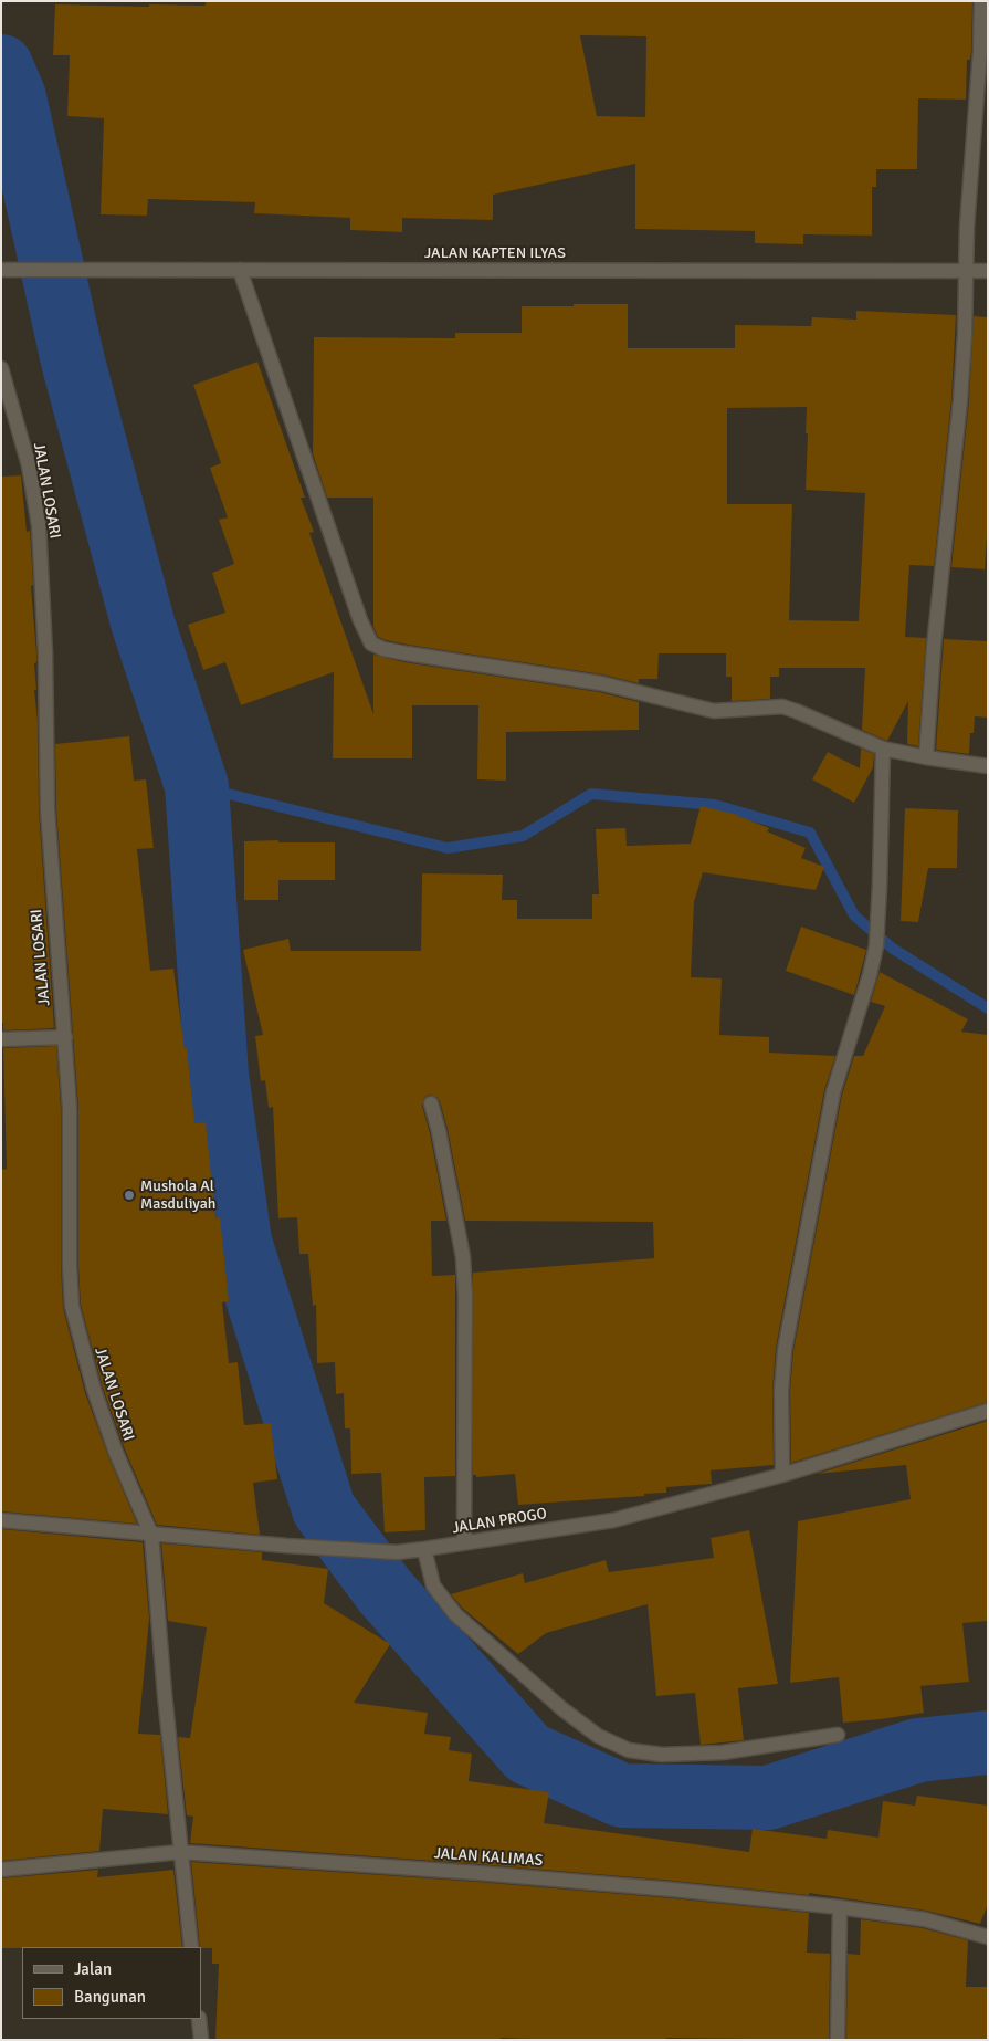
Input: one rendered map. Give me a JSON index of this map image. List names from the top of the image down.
{
  "streets": {
    "street": [
      "JALAN KAPTEN ILYAS",
      "JALAN LOSARI",
      "JALAN PROGO",
      "JALAN KALIMAS"
    ]
  },
  "crossings": [
    ["JALAN LOSARI", "JALAN PROGO"],
    ["JALAN LOSARI", "JALAN KALIMAS"]
  ],
  "places": ["Mushola Al Masduliyah"],
  "legend": ["Jalan", "Bangunan"]
}
